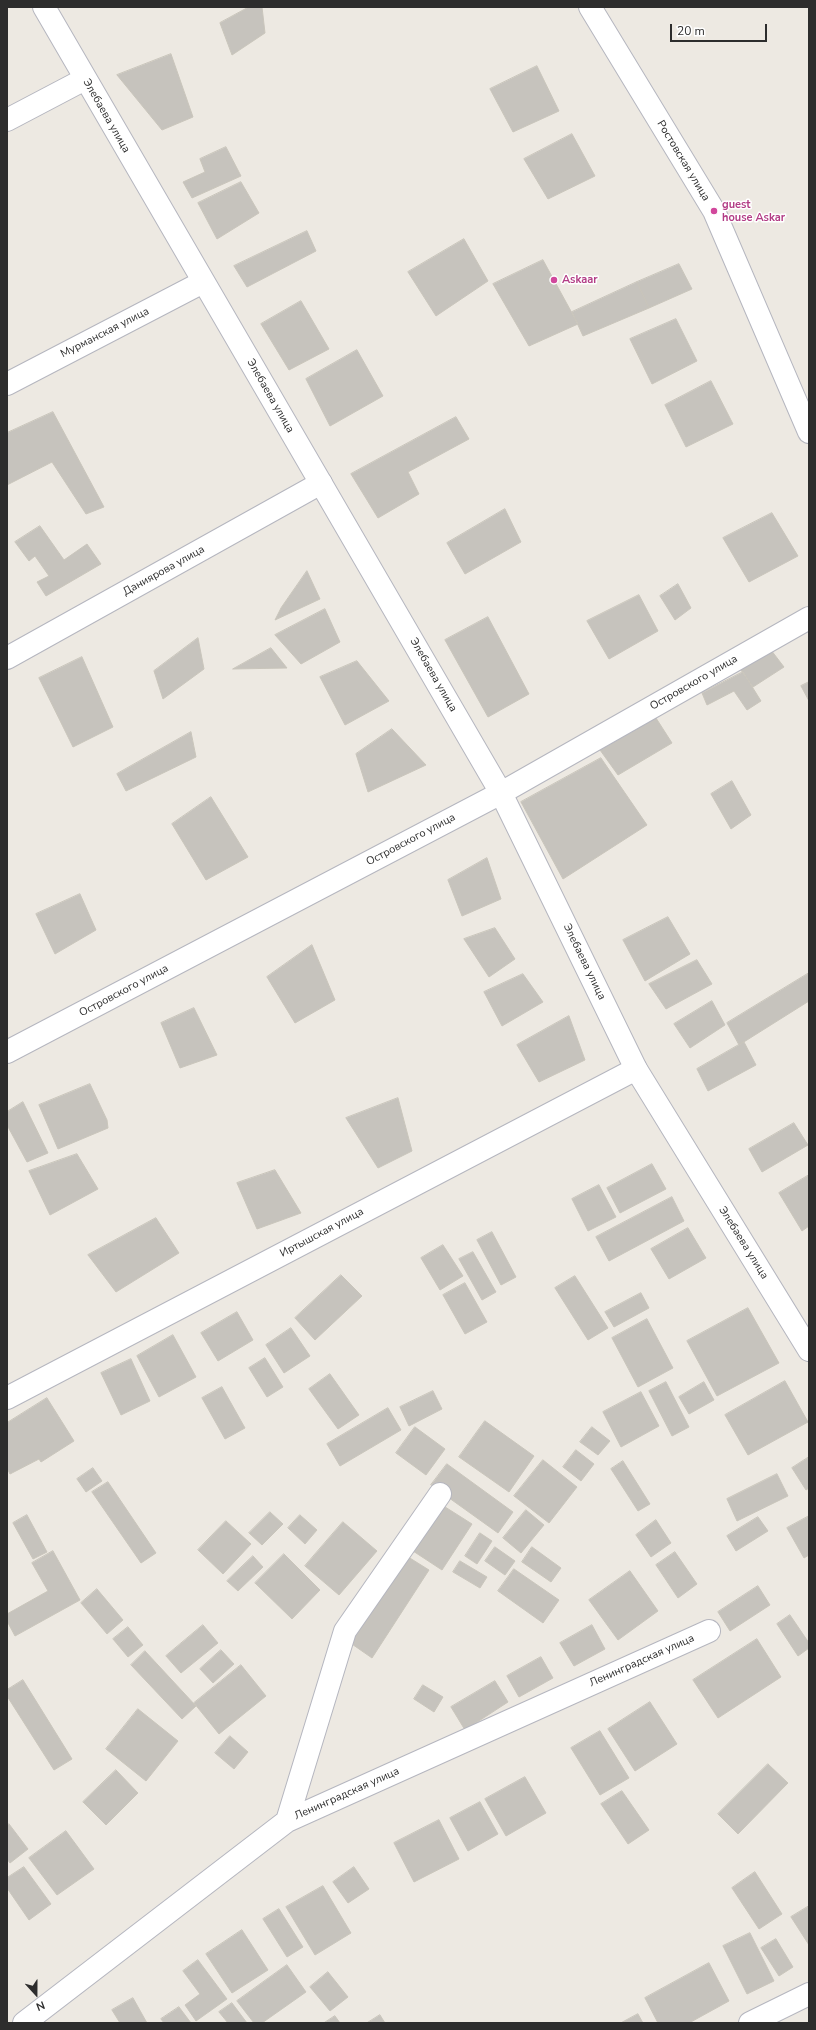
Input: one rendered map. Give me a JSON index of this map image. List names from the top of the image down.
{
  "streets": {
    "street": [
      "Элебаева улица",
      "Ростовская улица",
      "Мурманская улица",
      "Даниярова улица",
      "Островского улица",
      "Иртышская улица",
      "Ленинградская улица"
    ]
  },
  "crossings": [
    ["Элебаева улица", "Мурманская улица"],
    ["Элебаева улица", "Даниярова улица"],
    ["Элебаева улица", "Островского улица"],
    ["Элебаева улица", "Иртышская улица"]
  ],
  "places": ["guest house Askar", "Askaar"],
  "scale_bar": "20 m",
  "north": "bottom"
}
